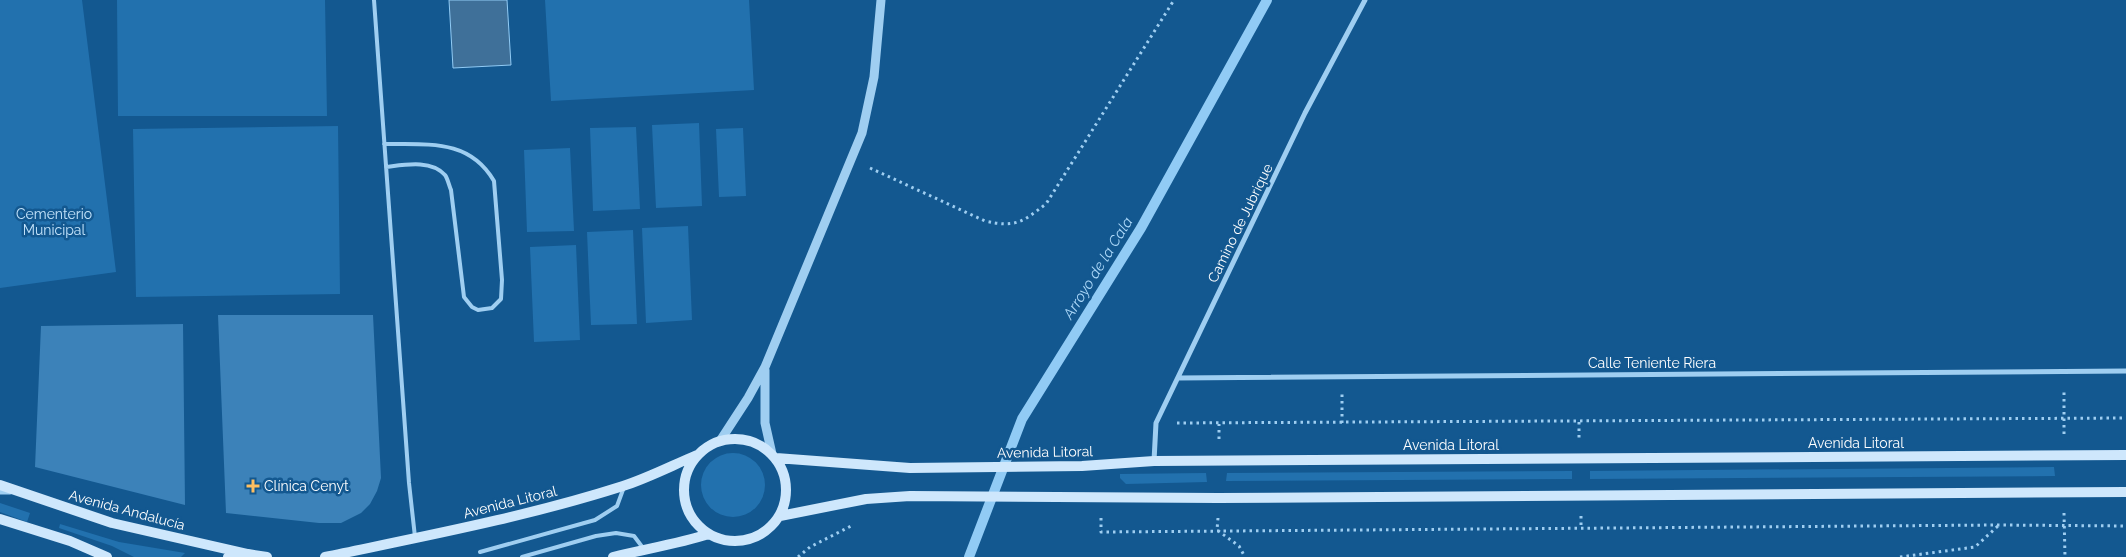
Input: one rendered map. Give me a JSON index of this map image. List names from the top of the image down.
{
  "streets": {
    "main road": ["Avenida Litoral", "Avenida Andalucía"],
    "street": ["Camino de Jubrique", "Calle Teniente Riera"]
  },
  "crossings": [
    ["Camino de Jubrique", "Calle Teniente Riera"],
    ["Camino de Jubrique", "Avenida Litoral"]
  ],
  "water": ["Arroyo de la Cala"],
  "parks": ["Cementerio Municipal"],
  "places": {
    "health": ["Clínica Cenyt"]
  }
}
